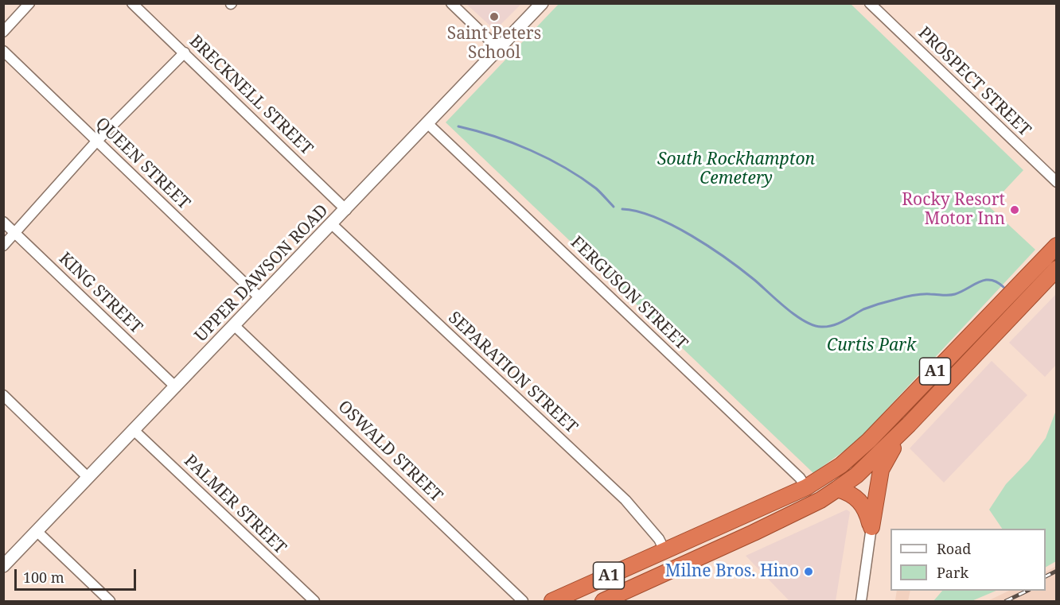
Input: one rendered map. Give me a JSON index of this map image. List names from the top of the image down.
{
  "streets": {
    "highway": ["A1"],
    "street": [
      "PROSPECT STREET",
      "BRECKNELL STREET",
      "QUEEN STREET",
      "UPPER DAWSON ROAD",
      "KING STREET",
      "FERGUSON STREET",
      "SEPARATION STREET",
      "OSWALD STREET",
      "PALMER STREET"
    ]
  },
  "crossings": [
    ["BRECKNELL STREET", "UPPER DAWSON ROAD"],
    ["QUEEN STREET", "UPPER DAWSON ROAD"],
    ["UPPER DAWSON ROAD", "KING STREET"],
    ["UPPER DAWSON ROAD", "FERGUSON STREET"],
    ["UPPER DAWSON ROAD", "SEPARATION STREET"],
    ["UPPER DAWSON ROAD", "OSWALD STREET"],
    ["UPPER DAWSON ROAD", "PALMER STREET"],
    ["FERGUSON STREET", "A1"],
    ["A1", "SEPARATION STREET"]
  ],
  "parks": ["South Rockhampton Cemetery", "Curtis Park"],
  "places": ["Saint Peters School", "Rocky Resort Motor Inn", "Milne Bros. Hino"],
  "legend": ["Road", "Park"],
  "scale_bar": "100 m"
}
